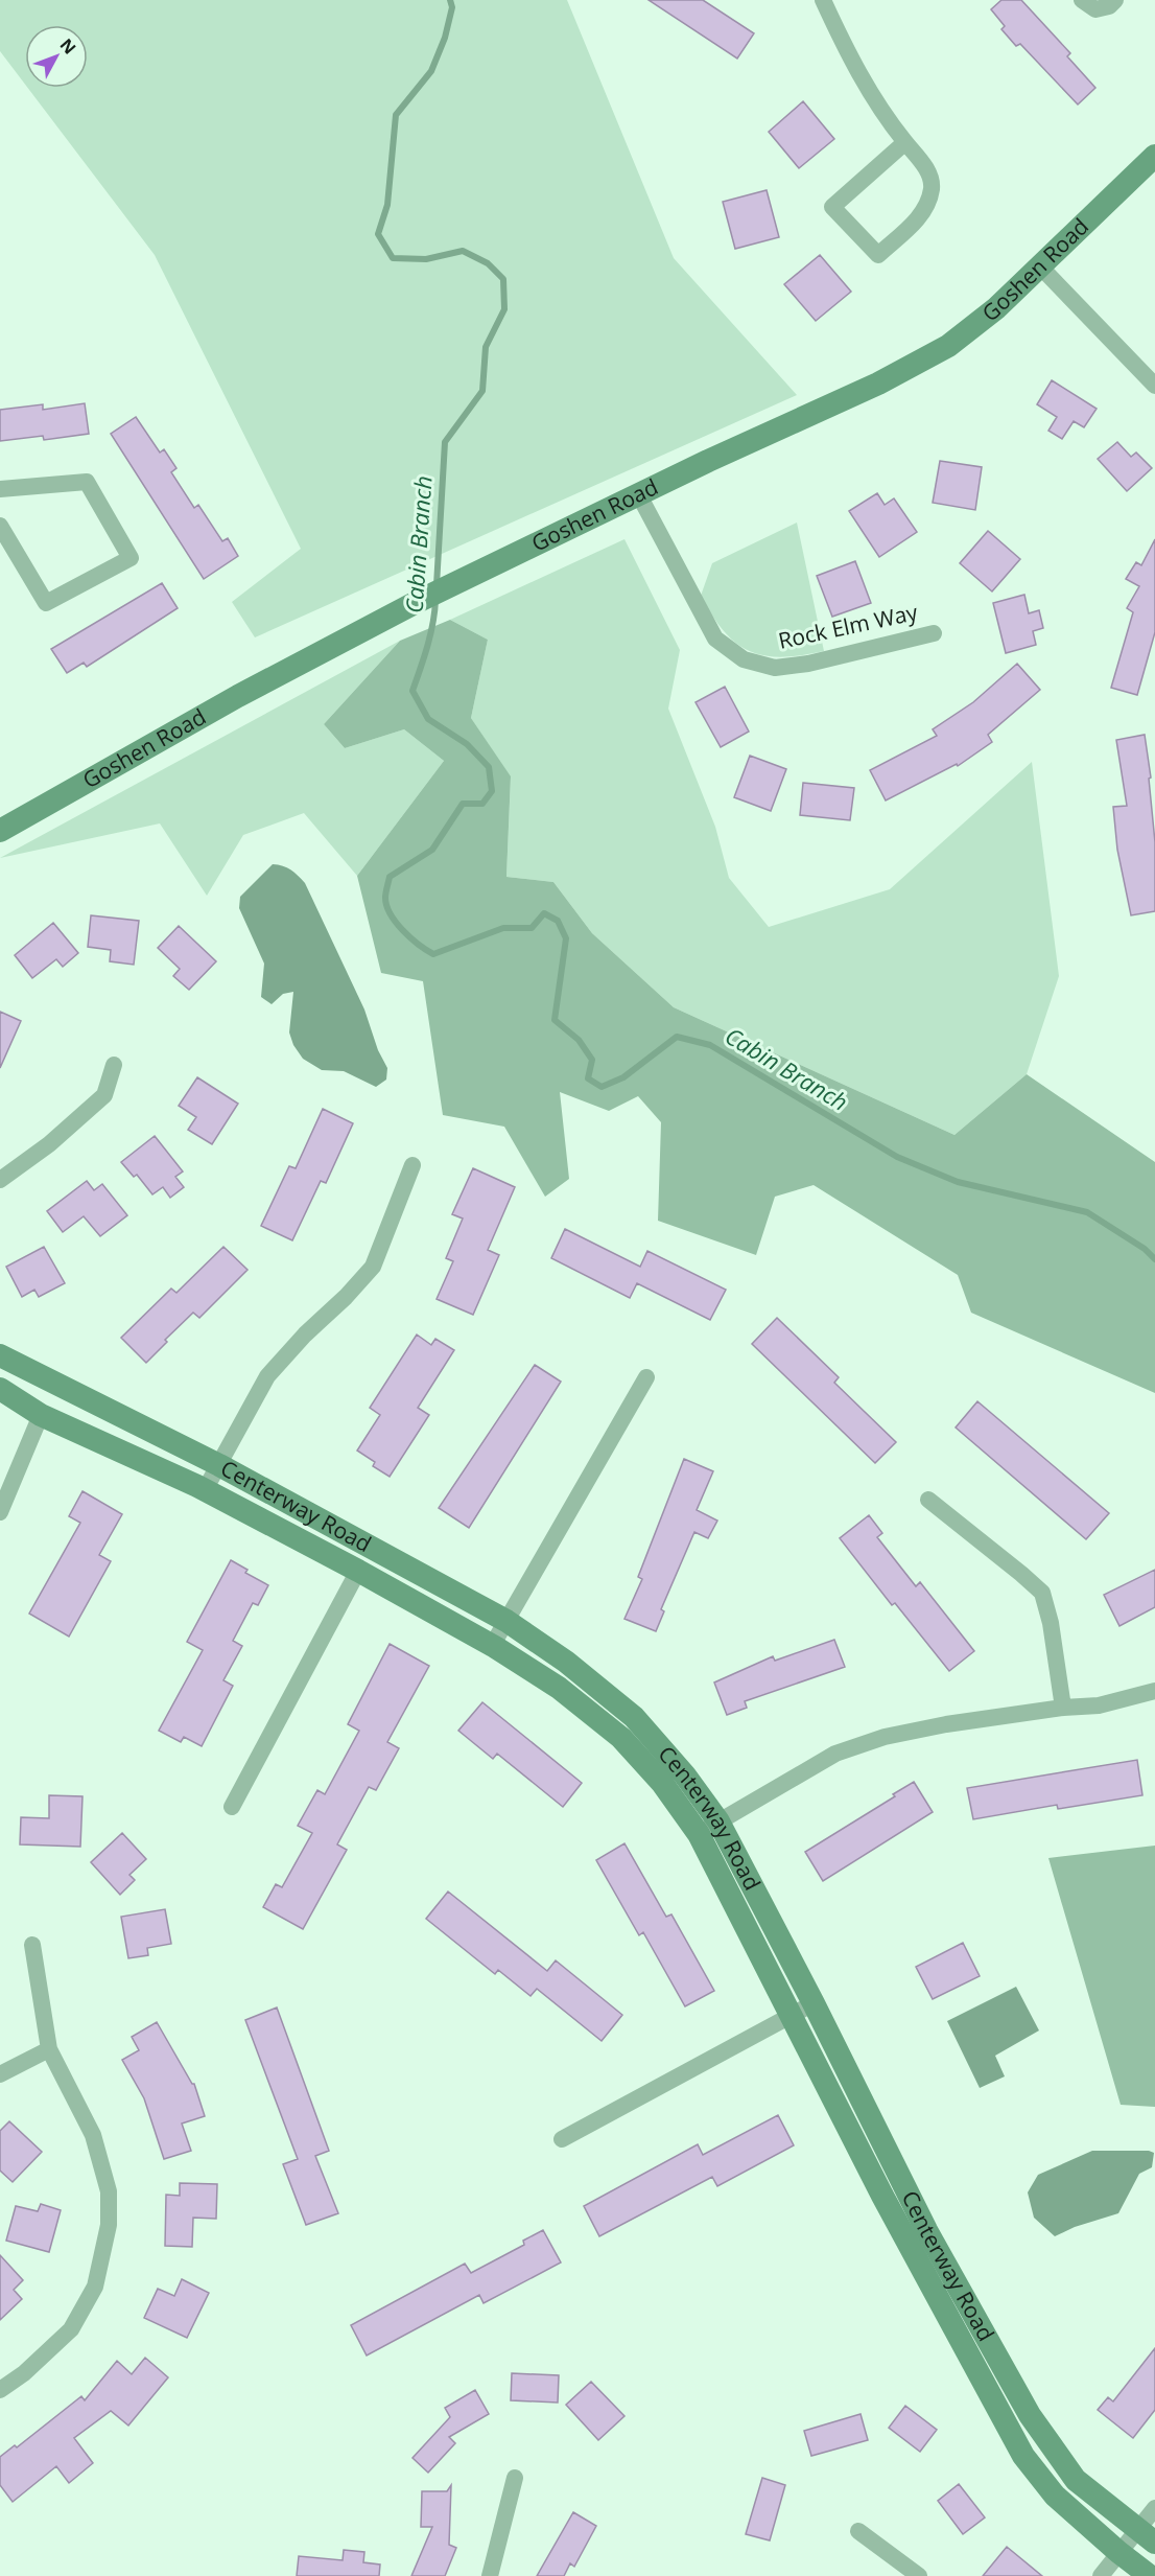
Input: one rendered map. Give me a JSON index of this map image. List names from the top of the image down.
{
  "streets": {
    "street": ["Goshen Road", "Rock Elm Way", "Centerway Road"]
  },
  "crossings": [
    ["Goshen Road", "Rock Elm Way"]
  ],
  "water": ["Cabin Branch"],
  "north": "top right"
}
